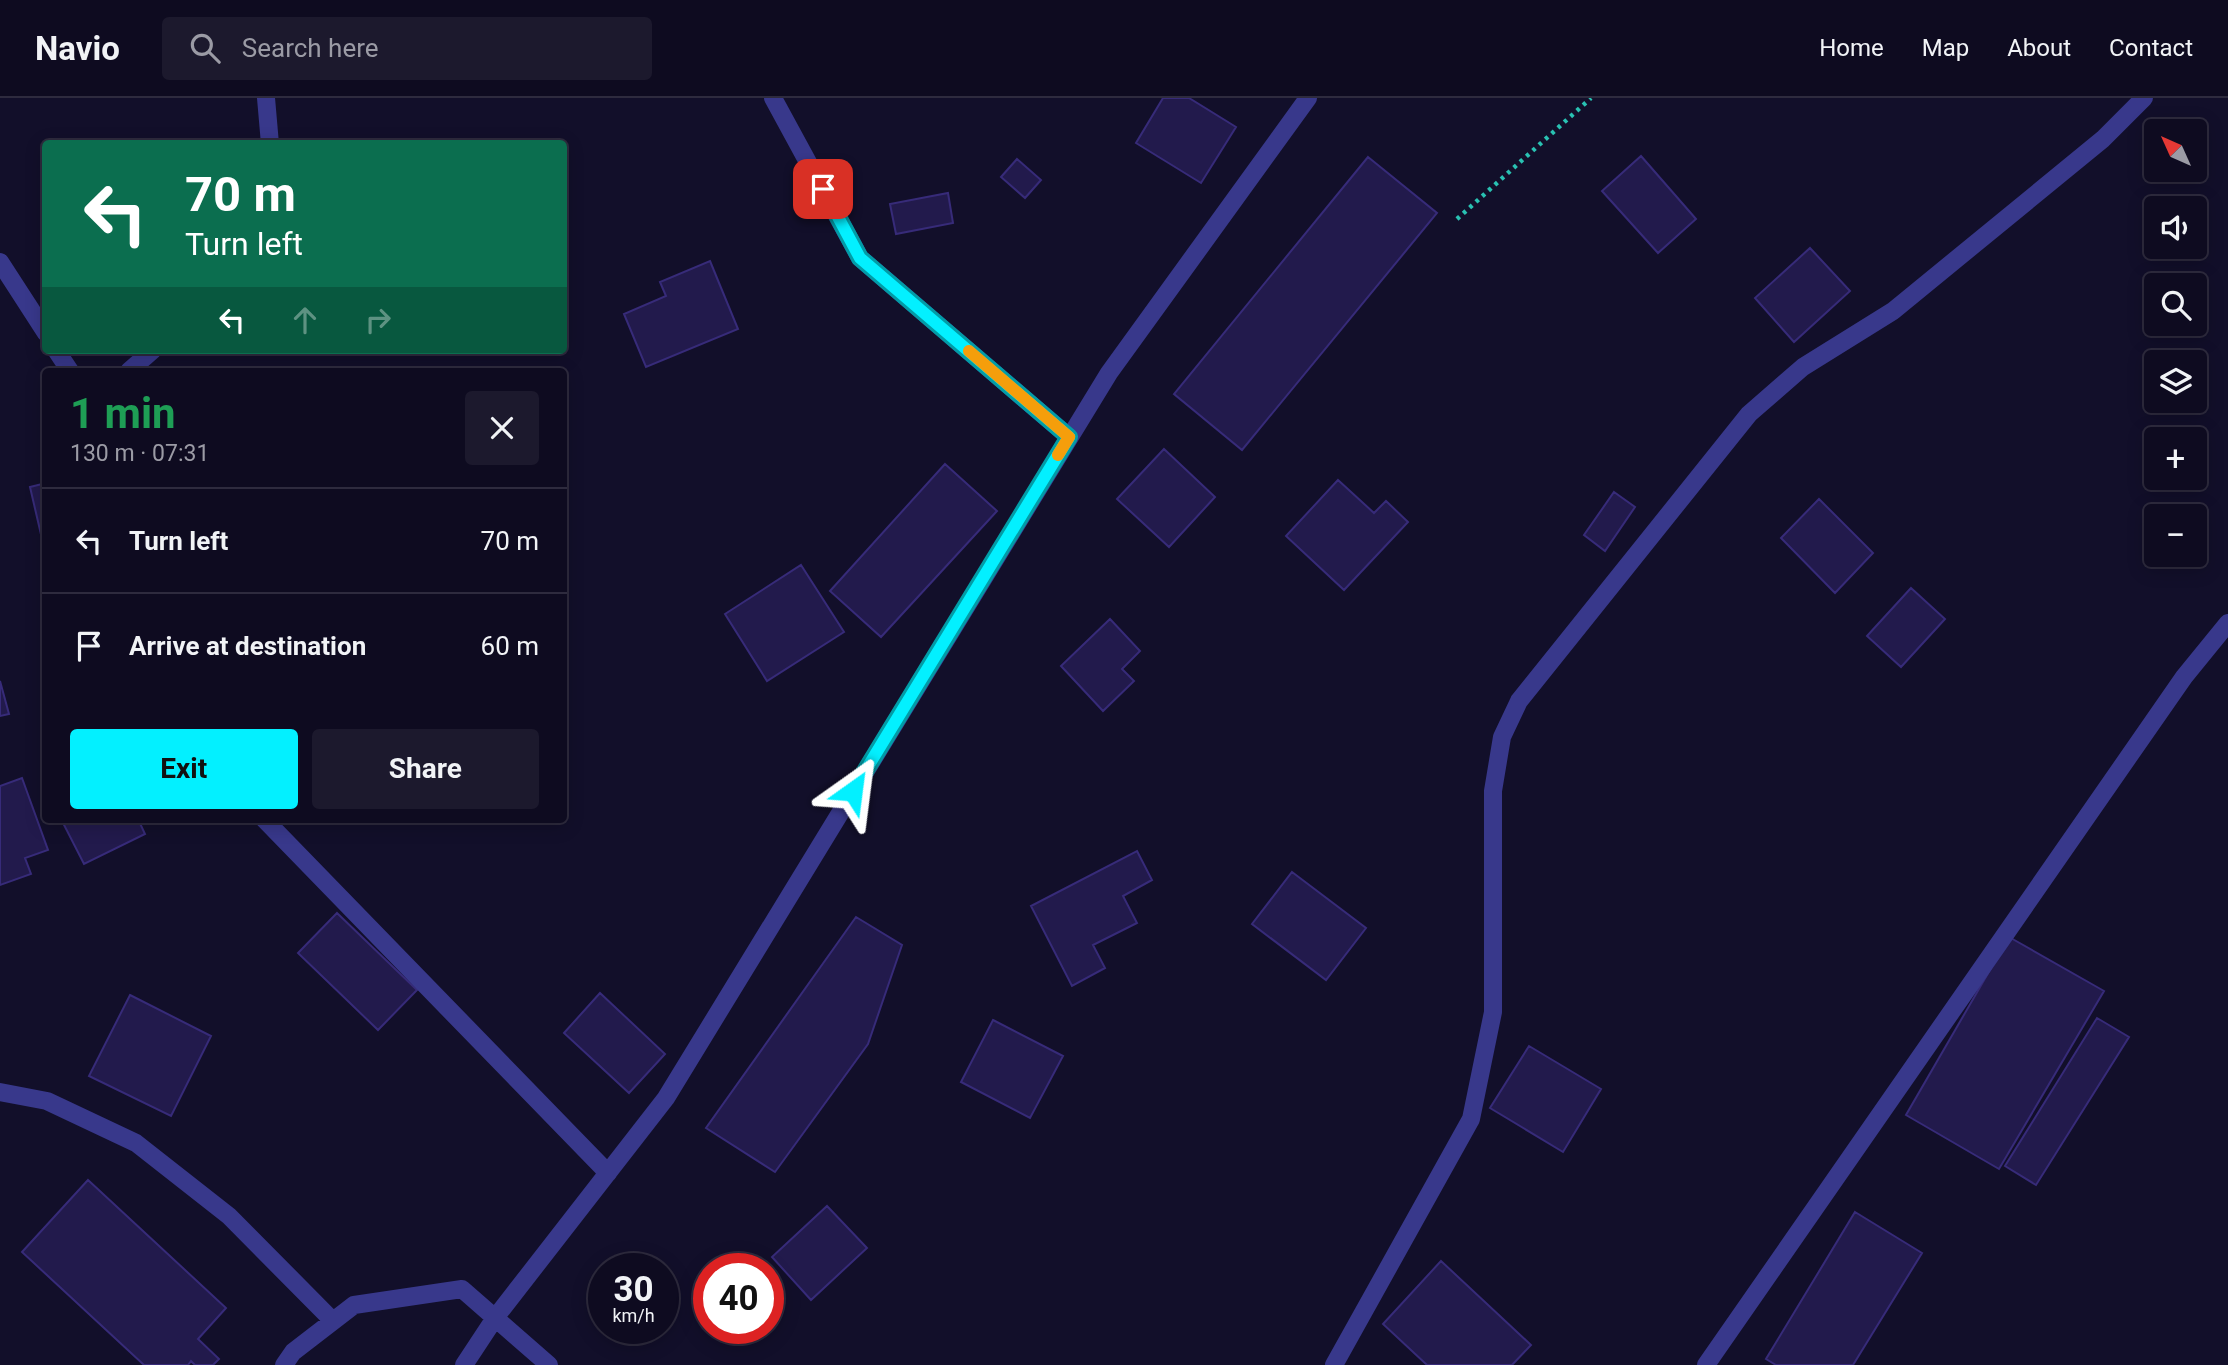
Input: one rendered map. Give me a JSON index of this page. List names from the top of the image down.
{
  "north": "top left",
  "page": {
    "header": "Navio",
    "search": "Search here",
    "nav": [
      "Home",
      "Map",
      "About",
      "Contact"
    ],
    "map_buttons": ["+", "−"],
    "turn": ["70 m", "Turn left"],
    "heading": ["1 min", "130 m · 07:31"],
    "list": [
      {
        "name": "Turn left",
        "value": "70 m"
      },
      {
        "name": "Arrive at destination",
        "value": "60 m"
      }
    ],
    "buttons": ["Exit", "Share"],
    "speed": "30 km/h",
    "limit": "40"
  }
}
